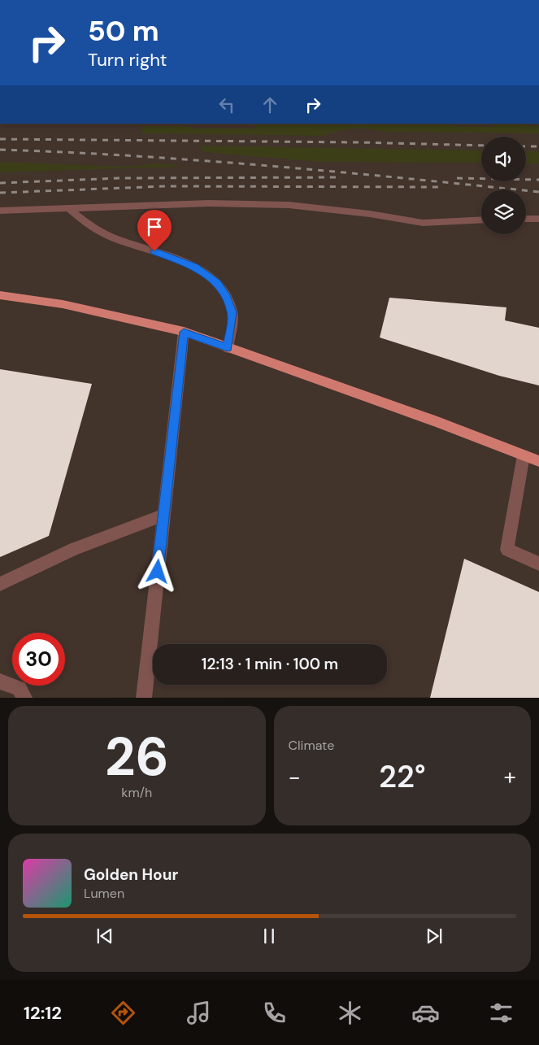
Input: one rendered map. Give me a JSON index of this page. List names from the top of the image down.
{
  "page": {
    "turn": ["50 m", "Turn right"],
    "limit": "30",
    "trip": "12:13 · 1 min · 100 m",
    "tile": [
      ["26", "km/h"],
      "Climate"
    ],
    "heat": ["−", "22°", "+"],
    "song": ["Golden Hour", "Lumen"],
    "tabs": "12:12"
  }
}
